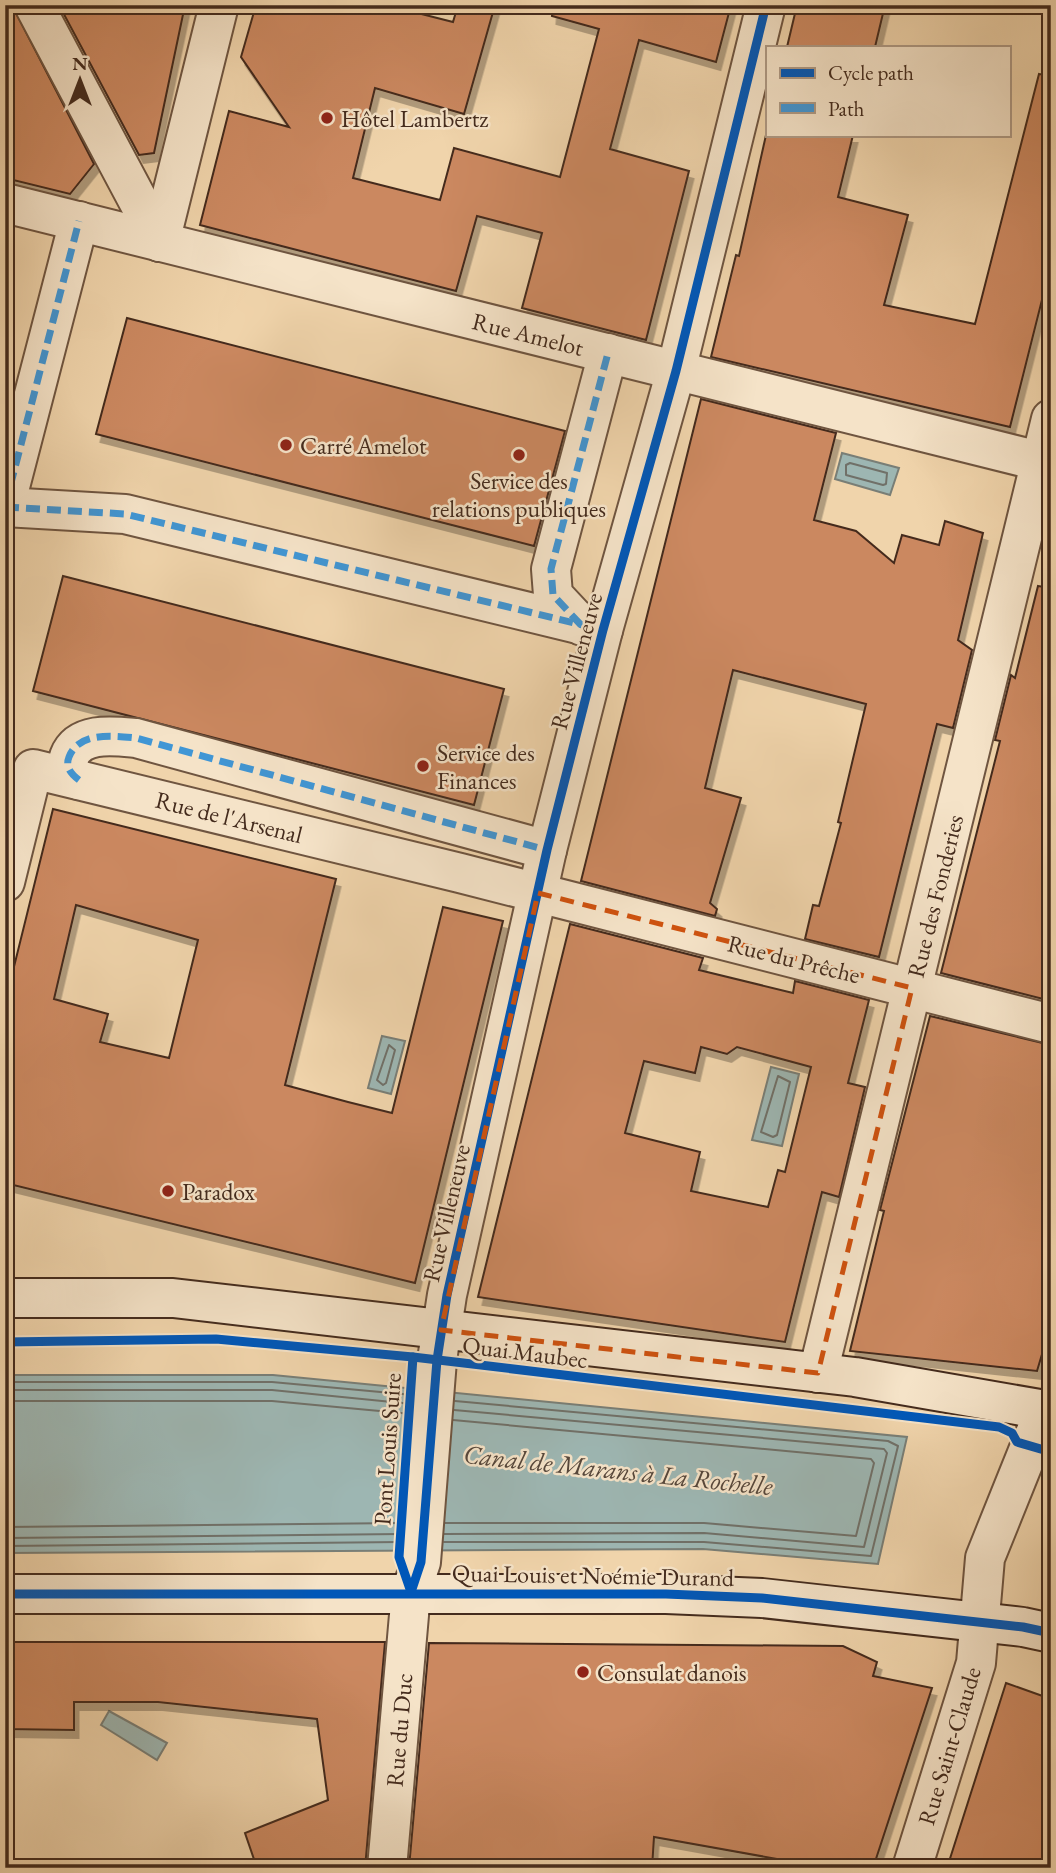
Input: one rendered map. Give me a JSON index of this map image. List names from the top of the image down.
{
  "streets": {
    "street": [
      "Rue Amelot",
      "Rue Villeneuve",
      "Rue de l'Arsenal",
      "Rue des Fonderies",
      "Rue du Prêche",
      "Quai Maubec",
      "Pont Louis Suire",
      "Quai Louis et Noémie Durand",
      "Rue du Duc",
      "Rue Saint-Claude"
    ]
  },
  "crossings": [
    ["Rue Amelot", "Rue Villeneuve"],
    ["Rue Amelot", "Rue des Fonderies"],
    ["Rue Villeneuve", "Rue de l'Arsenal"],
    ["Rue Villeneuve", "Rue du Prêche"],
    ["Rue Villeneuve", "Quai Maubec"],
    ["Rue Villeneuve", "Pont Louis Suire"],
    ["Rue de l'Arsenal", "Rue du Prêche"],
    ["Rue des Fonderies", "Rue du Prêche"],
    ["Rue des Fonderies", "Quai Maubec"],
    ["Quai Maubec", "Rue Saint-Claude"],
    ["Pont Louis Suire", "Quai Louis et Noémie Durand"],
    ["Pont Louis Suire", "Rue du Duc"],
    ["Quai Louis et Noémie Durand", "Rue du Duc"],
    ["Quai Louis et Noémie Durand", "Rue Saint-Claude"]
  ],
  "water": ["Canal de Marans à La Rochelle"],
  "places": [
    "Hôtel Lambertz",
    "Carré Amelot",
    "Service des relations publiques",
    "Service des Finances",
    "Paradox",
    "Consulat danois"
  ],
  "legend": ["Cycle path", "Path"],
  "north": "top"
}
